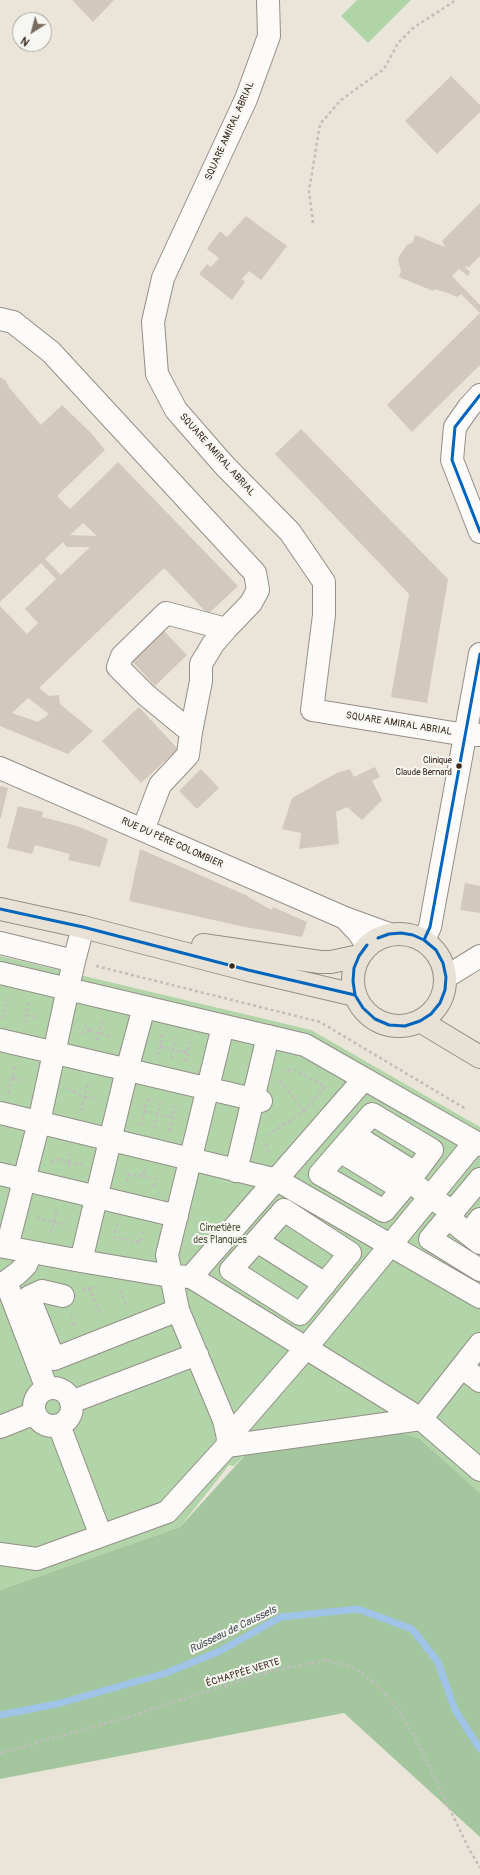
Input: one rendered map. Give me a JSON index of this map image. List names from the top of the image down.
{
  "streets": {
    "street": ["SQUARE AMIRAL ABRIAL", "RUE DU PÈRE COLOMBIER"],
    "path": ["ÉCHAPPÉE VERTE"]
  },
  "water": ["Ruisseau de Caussels"],
  "parks": ["Cimetière des Planques"],
  "places": ["Clinique Claude Bernard"],
  "north": "bottom left"
}
